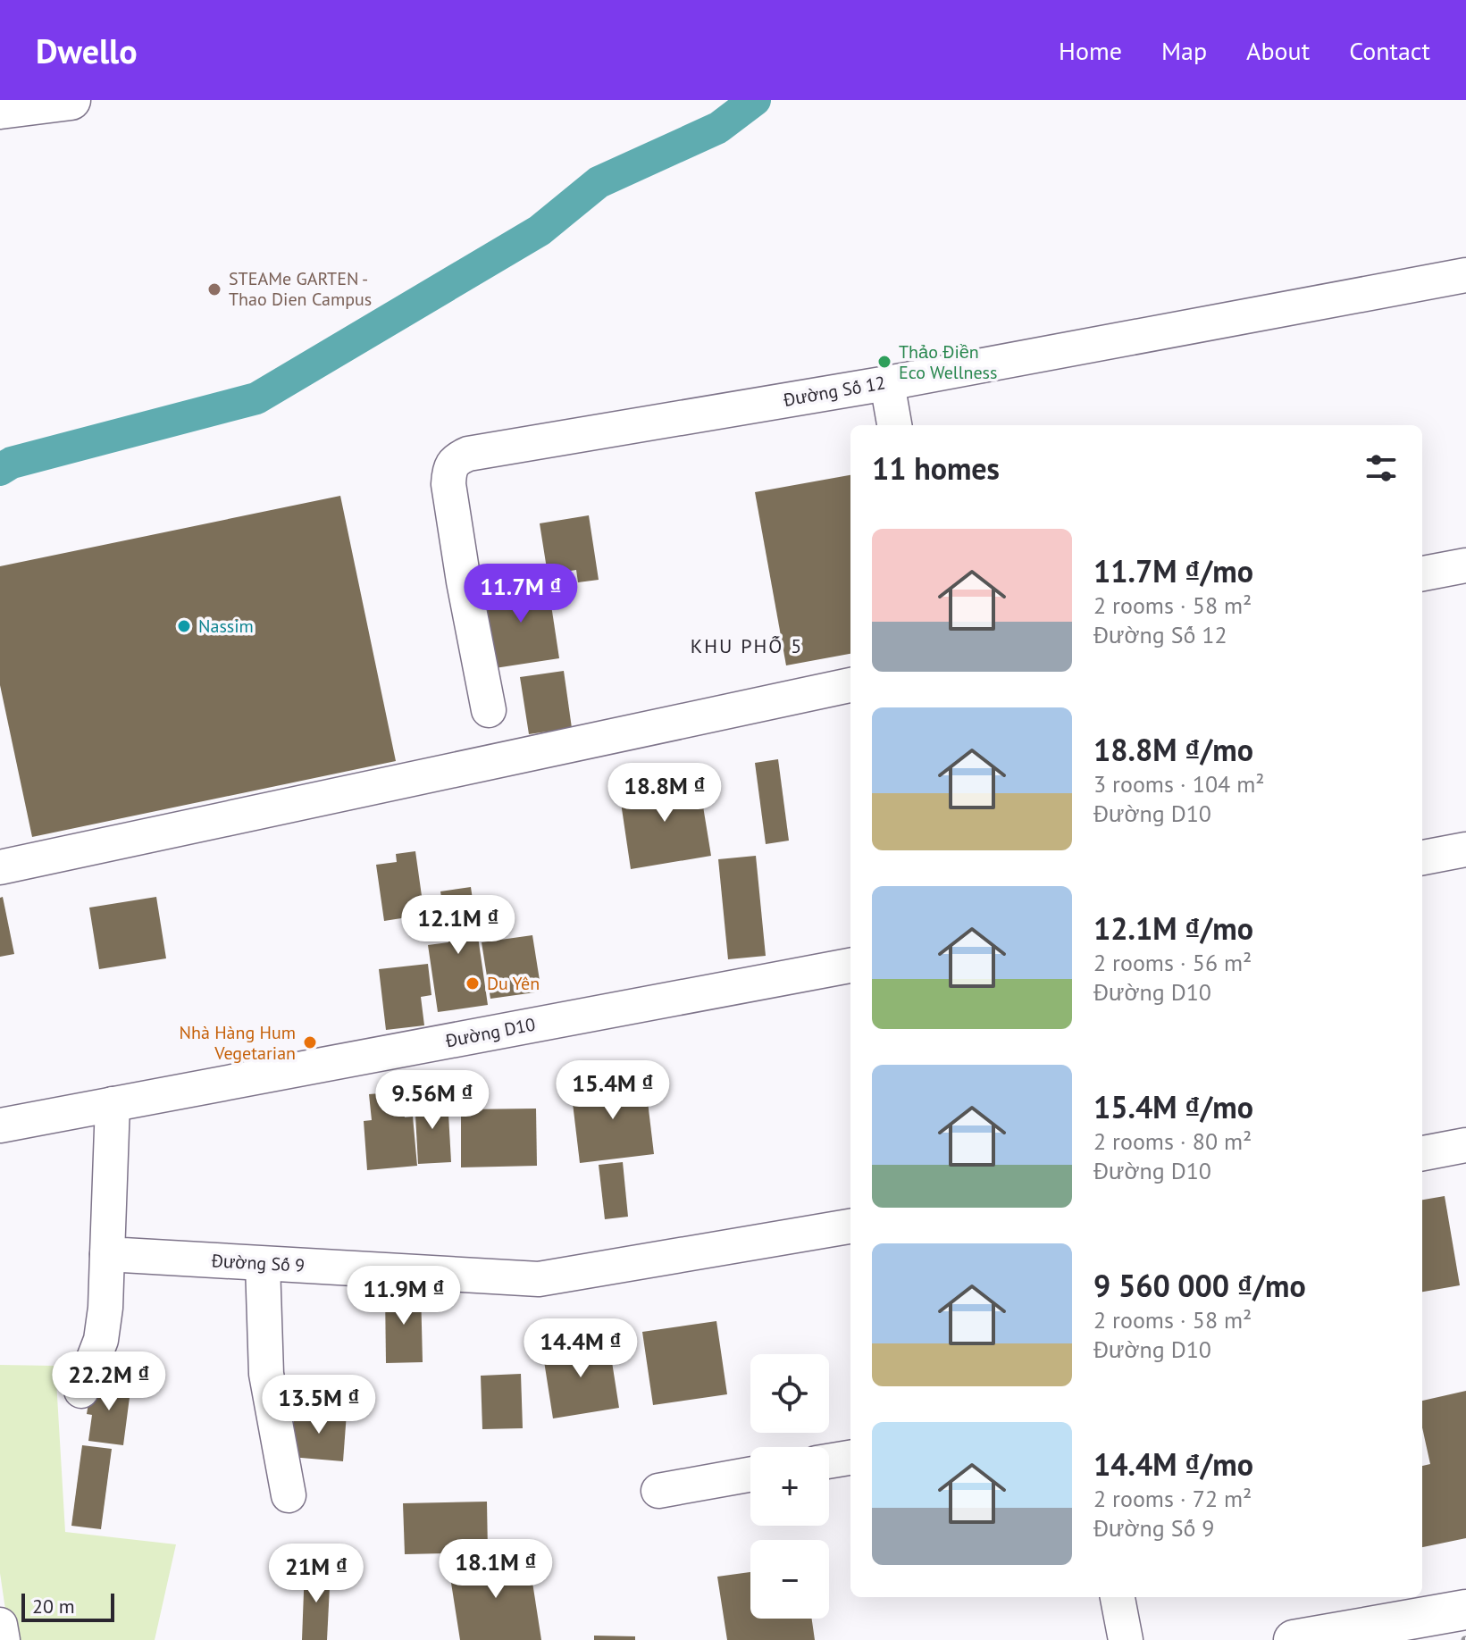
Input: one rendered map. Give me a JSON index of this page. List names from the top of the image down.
{
  "streets": {
    "street": ["Đường Số 12", "Đường D10", "Đường Số 9"]
  },
  "districts": ["KHU PHỐ 5"],
  "places": [
    "STEAMe GARTEN - Thao Dien Campus",
    "Thảo Điền Eco Wellness",
    "Nassim",
    "Du Yên",
    "Nhà Hàng Hum Vegetarian"
  ],
  "scale_bar": "20 m",
  "page": {
    "header": "Dwello",
    "nav": [
      "Home",
      "Map",
      "About",
      "Contact"
    ],
    "heading": "11 homes",
    "list": [
      {
        "name": "11.7M ₫/mo",
        "note": "2 rooms · 58 m² · Đường Số 12"
      },
      {
        "name": "18.8M ₫/mo",
        "note": "3 rooms · 104 m² · Đường D10"
      },
      {
        "name": "12.1M ₫/mo",
        "note": "2 rooms · 56 m² · Đường D10"
      },
      {
        "name": "15.4M ₫/mo",
        "note": "2 rooms · 80 m² · Đường D10"
      },
      {
        "name": "9 560 000 ₫/mo",
        "note": "2 rooms · 58 m² · Đường D10"
      },
      {
        "name": "14.4M ₫/mo",
        "note": "2 rooms · 72 m² · Đường Số 9"
      }
    ],
    "price": [
      "11.7M ₫",
      "18.8M ₫",
      "12.1M ₫",
      "15.4M ₫",
      "9.56M ₫",
      "11.9M ₫",
      "14.4M ₫",
      "22.2M ₫",
      "13.5M ₫",
      "18.1M ₫",
      "21M ₫"
    ],
    "map_buttons": ["+", "−"],
    "scale": "20 m"
  }
}
